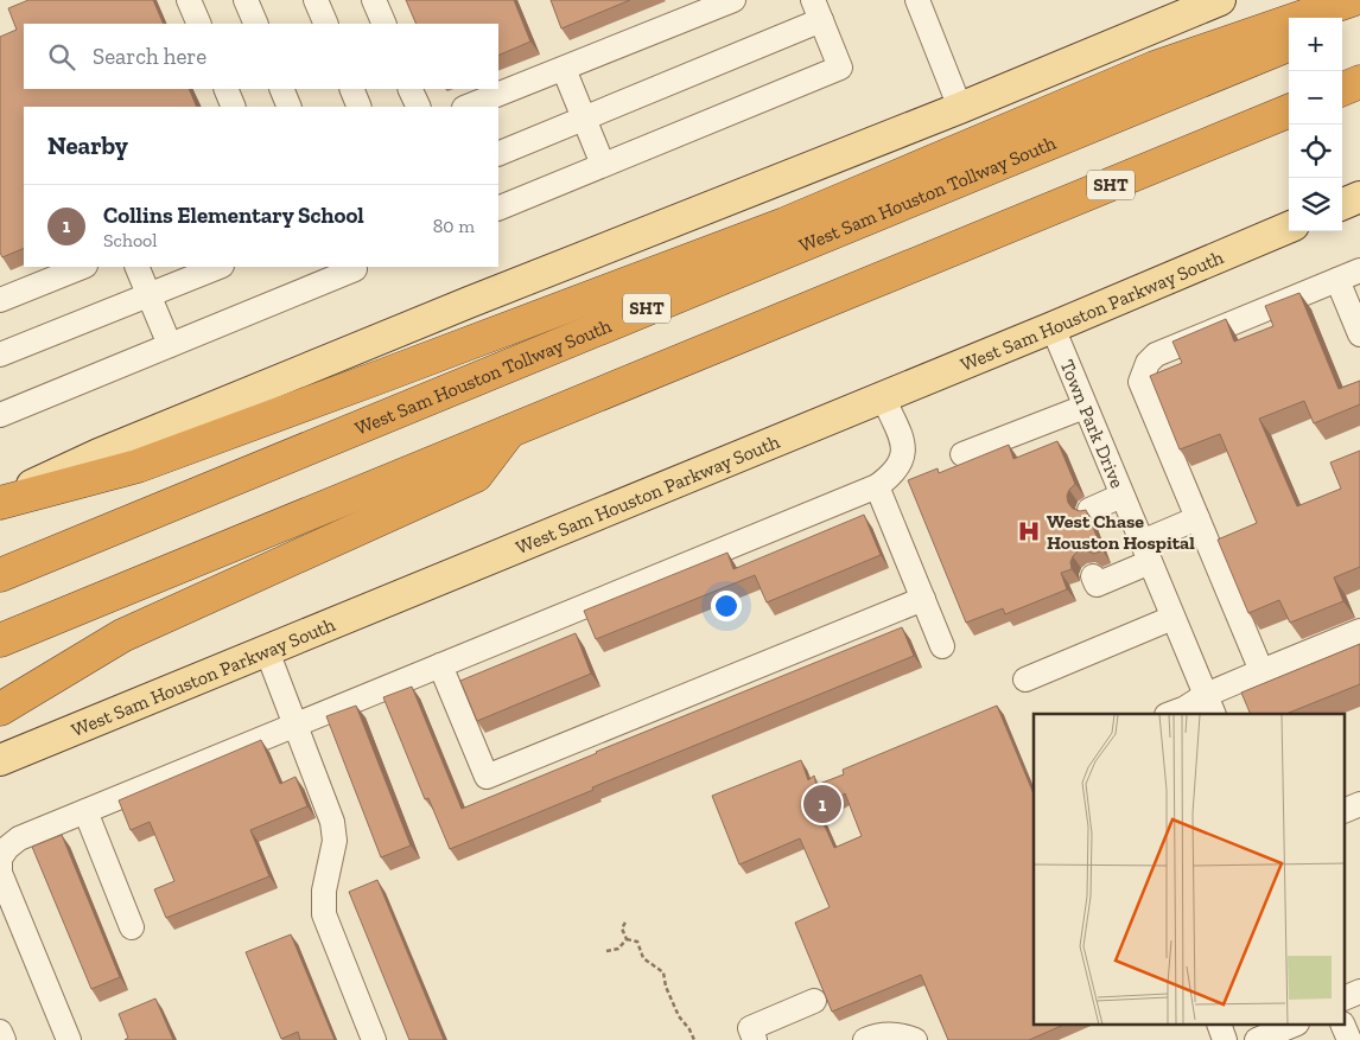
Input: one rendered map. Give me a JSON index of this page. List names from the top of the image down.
{
  "streets": {
    "highway": ["SHT", "West Sam Houston Tollway South"],
    "main road": ["West Sam Houston Parkway South"],
    "street": ["Town Park Drive"]
  },
  "crossings": [
    ["West Sam Houston Parkway South", "Town Park Drive"]
  ],
  "places": {
    "hospital": ["West Chase Houston Hospital"]
  },
  "page": {
    "map_buttons": ["+", "−"],
    "search": "Search here",
    "heading": "Nearby",
    "list": [
      {
        "mark": "1",
        "name": "Collins Elementary School",
        "note": "School",
        "value": "80 m"
      }
    ],
    "pins": "1"
  }
}
